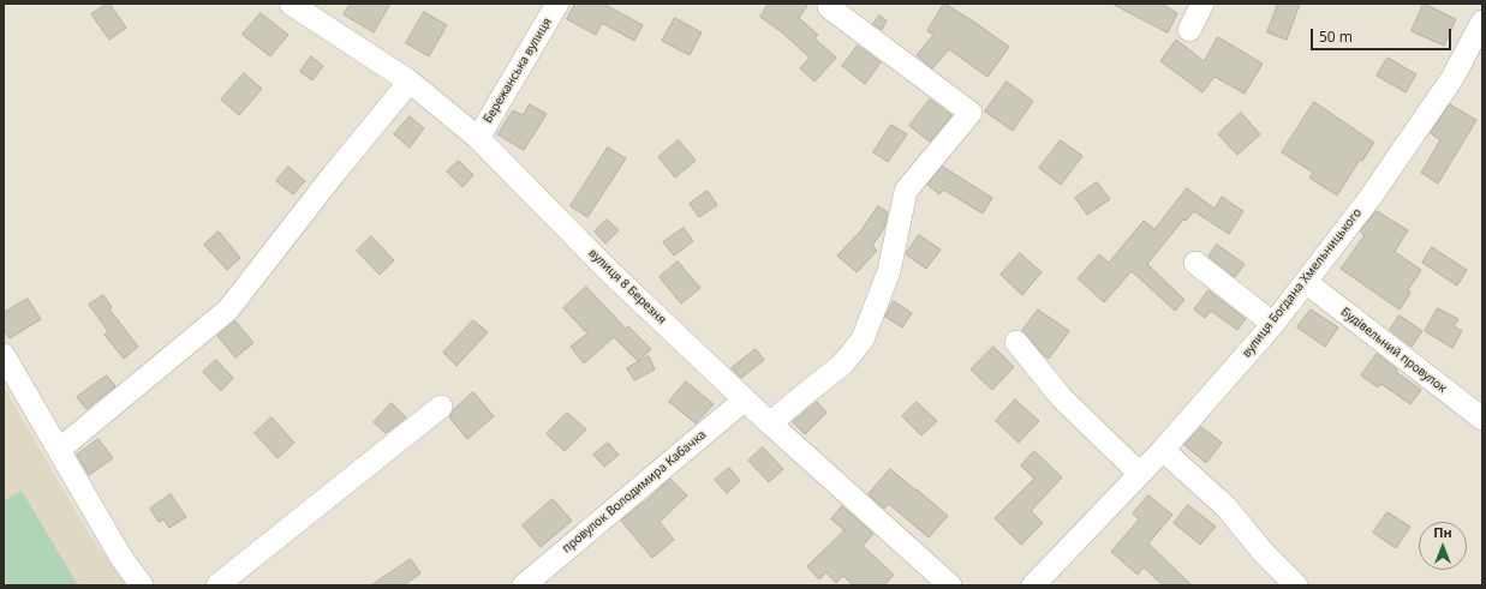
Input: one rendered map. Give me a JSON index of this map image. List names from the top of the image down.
{
  "streets": {
    "street": [
      "Бережанська вулиця",
      "вулиця Богдана Хмельницького",
      "вулиця 8 Березня",
      "Будівельний провулок",
      "провулок Володимира Кабачка"
    ]
  },
  "crossings": [
    ["Бережанська вулиця", "вулиця 8 Березня"],
    ["вулиця Богдана Хмельницького", "Будівельний провулок"],
    ["вулиця 8 Березня", "провулок Володимира Кабачка"]
  ],
  "scale_bar": "50 m",
  "north": "top"
}
